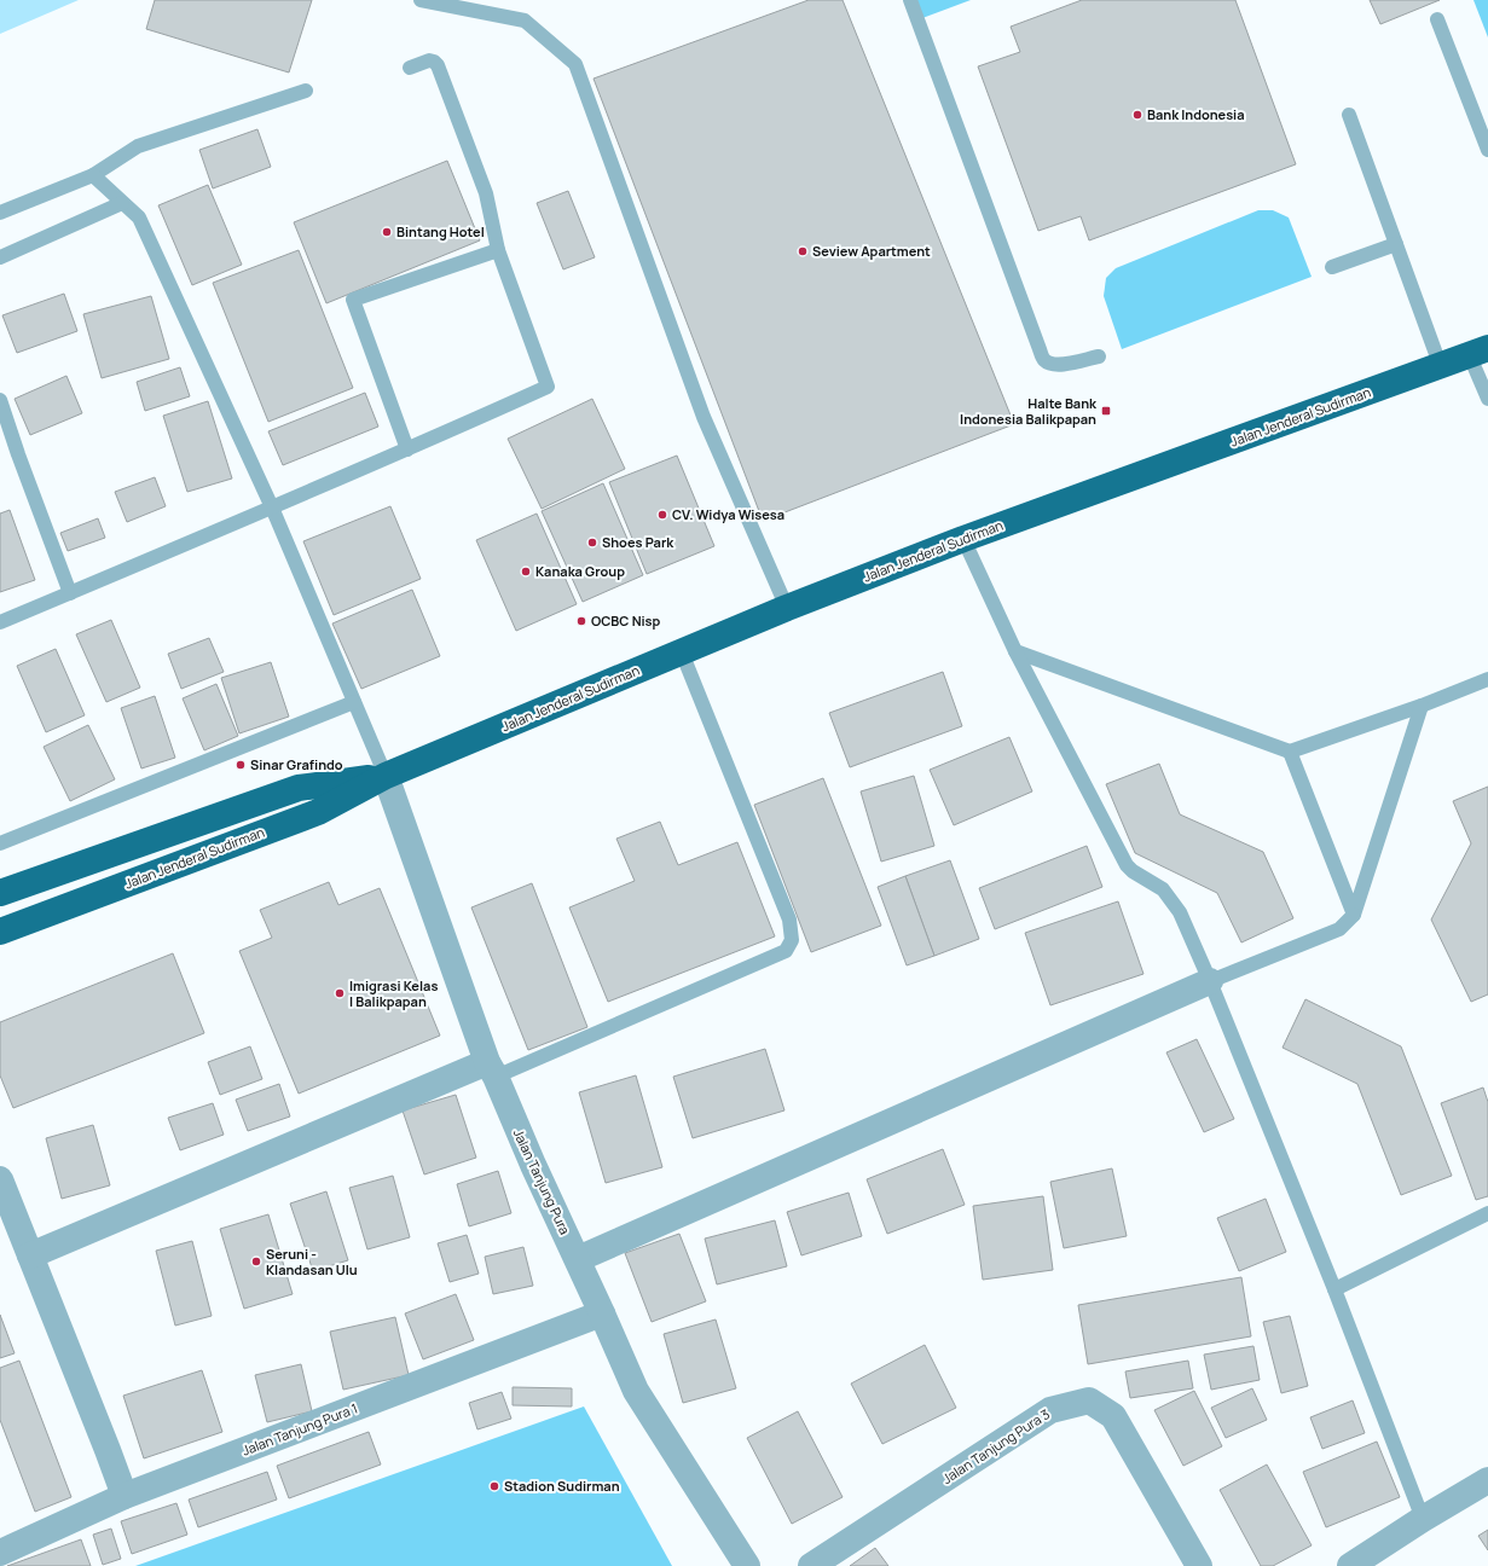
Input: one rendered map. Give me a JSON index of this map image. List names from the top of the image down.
{
  "streets": {
    "highway": ["Jalan Jenderal Sudirman"],
    "street": ["Jalan Tanjung Pura", "Jalan Tanjung Pura 1", "Jalan Tanjung Pura 3"]
  },
  "crossings": [
    ["Jalan Jenderal Sudirman", "Jalan Tanjung Pura"],
    ["Jalan Tanjung Pura", "Jalan Tanjung Pura 1"]
  ],
  "places": {
    "other": [
      "Bank Indonesia",
      "Bintang Hotel",
      "Seview Apartment",
      "CV. Widya Wisesa",
      "Shoes Park",
      "Kanaka Group",
      "OCBC Nisp",
      "Sinar Grafindo",
      "Imigrasi Kelas I Balikpapan",
      "Seruni - Klandasan Ulu",
      "Stadion Sudirman"
    ],
    "transit": ["Halte Bank Indonesia Balikpapan"]
  }
}
